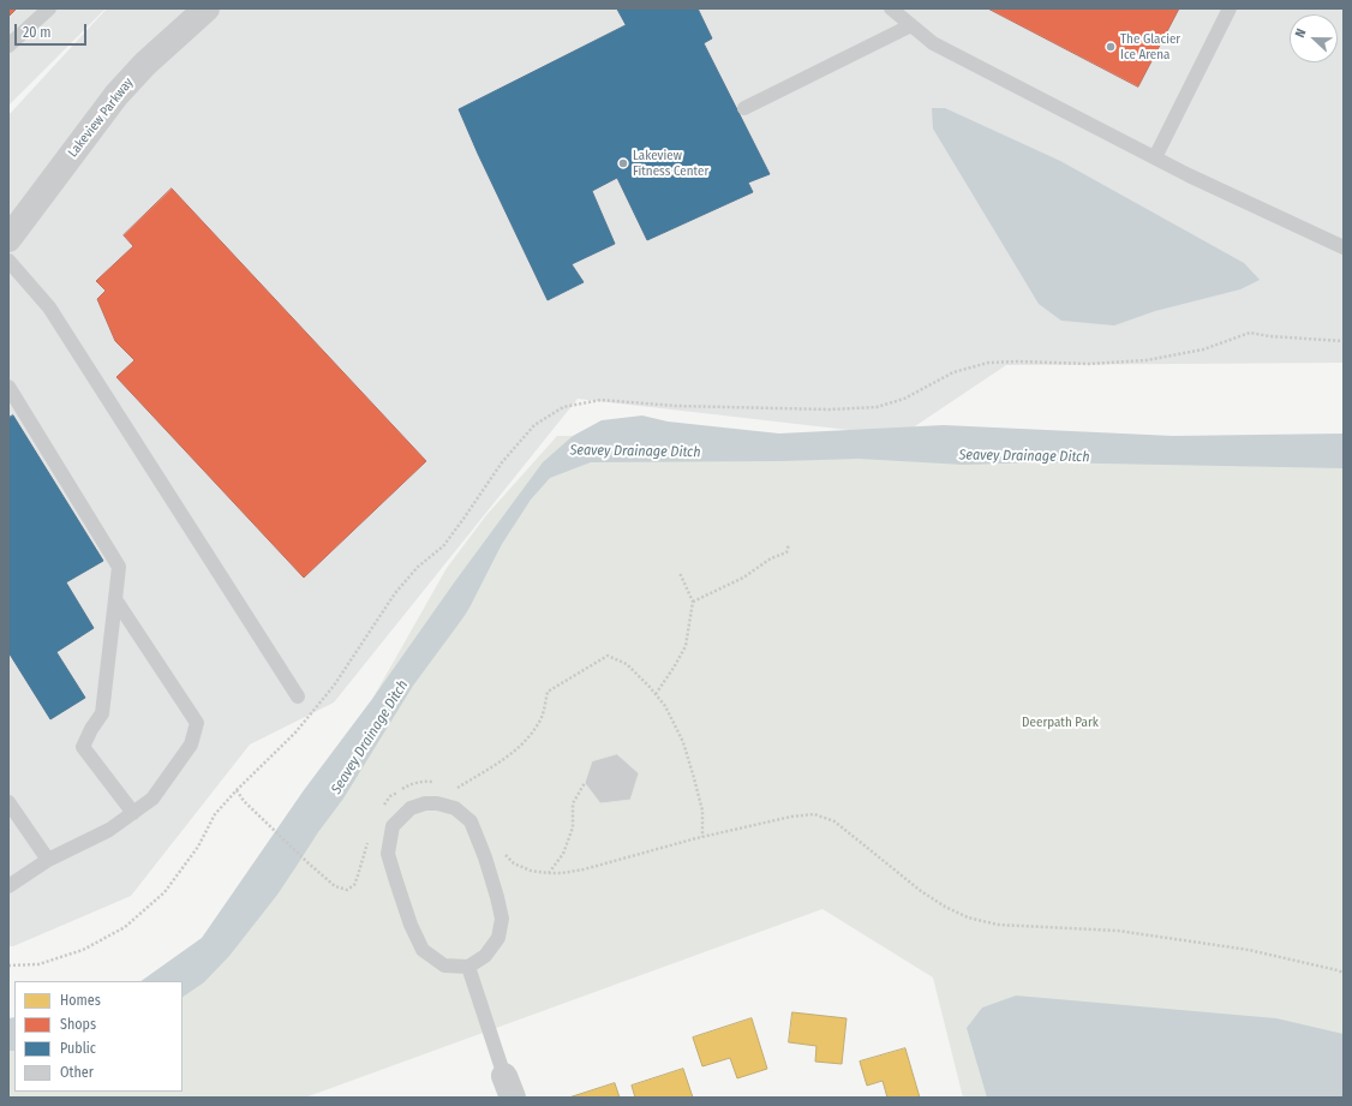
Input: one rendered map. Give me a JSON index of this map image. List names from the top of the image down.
{
  "streets": {
    "street": ["Lakeview Parkway"]
  },
  "water": ["Seavey Drainage Ditch"],
  "parks": ["Deerpath Park"],
  "places": ["The Glacier Ice Arena", "Lakeview Fitness Center"],
  "legend": [
    "Homes",
    "Shops",
    "Public",
    "Other"
  ],
  "scale_bar": "20 m",
  "north": "left"
}
